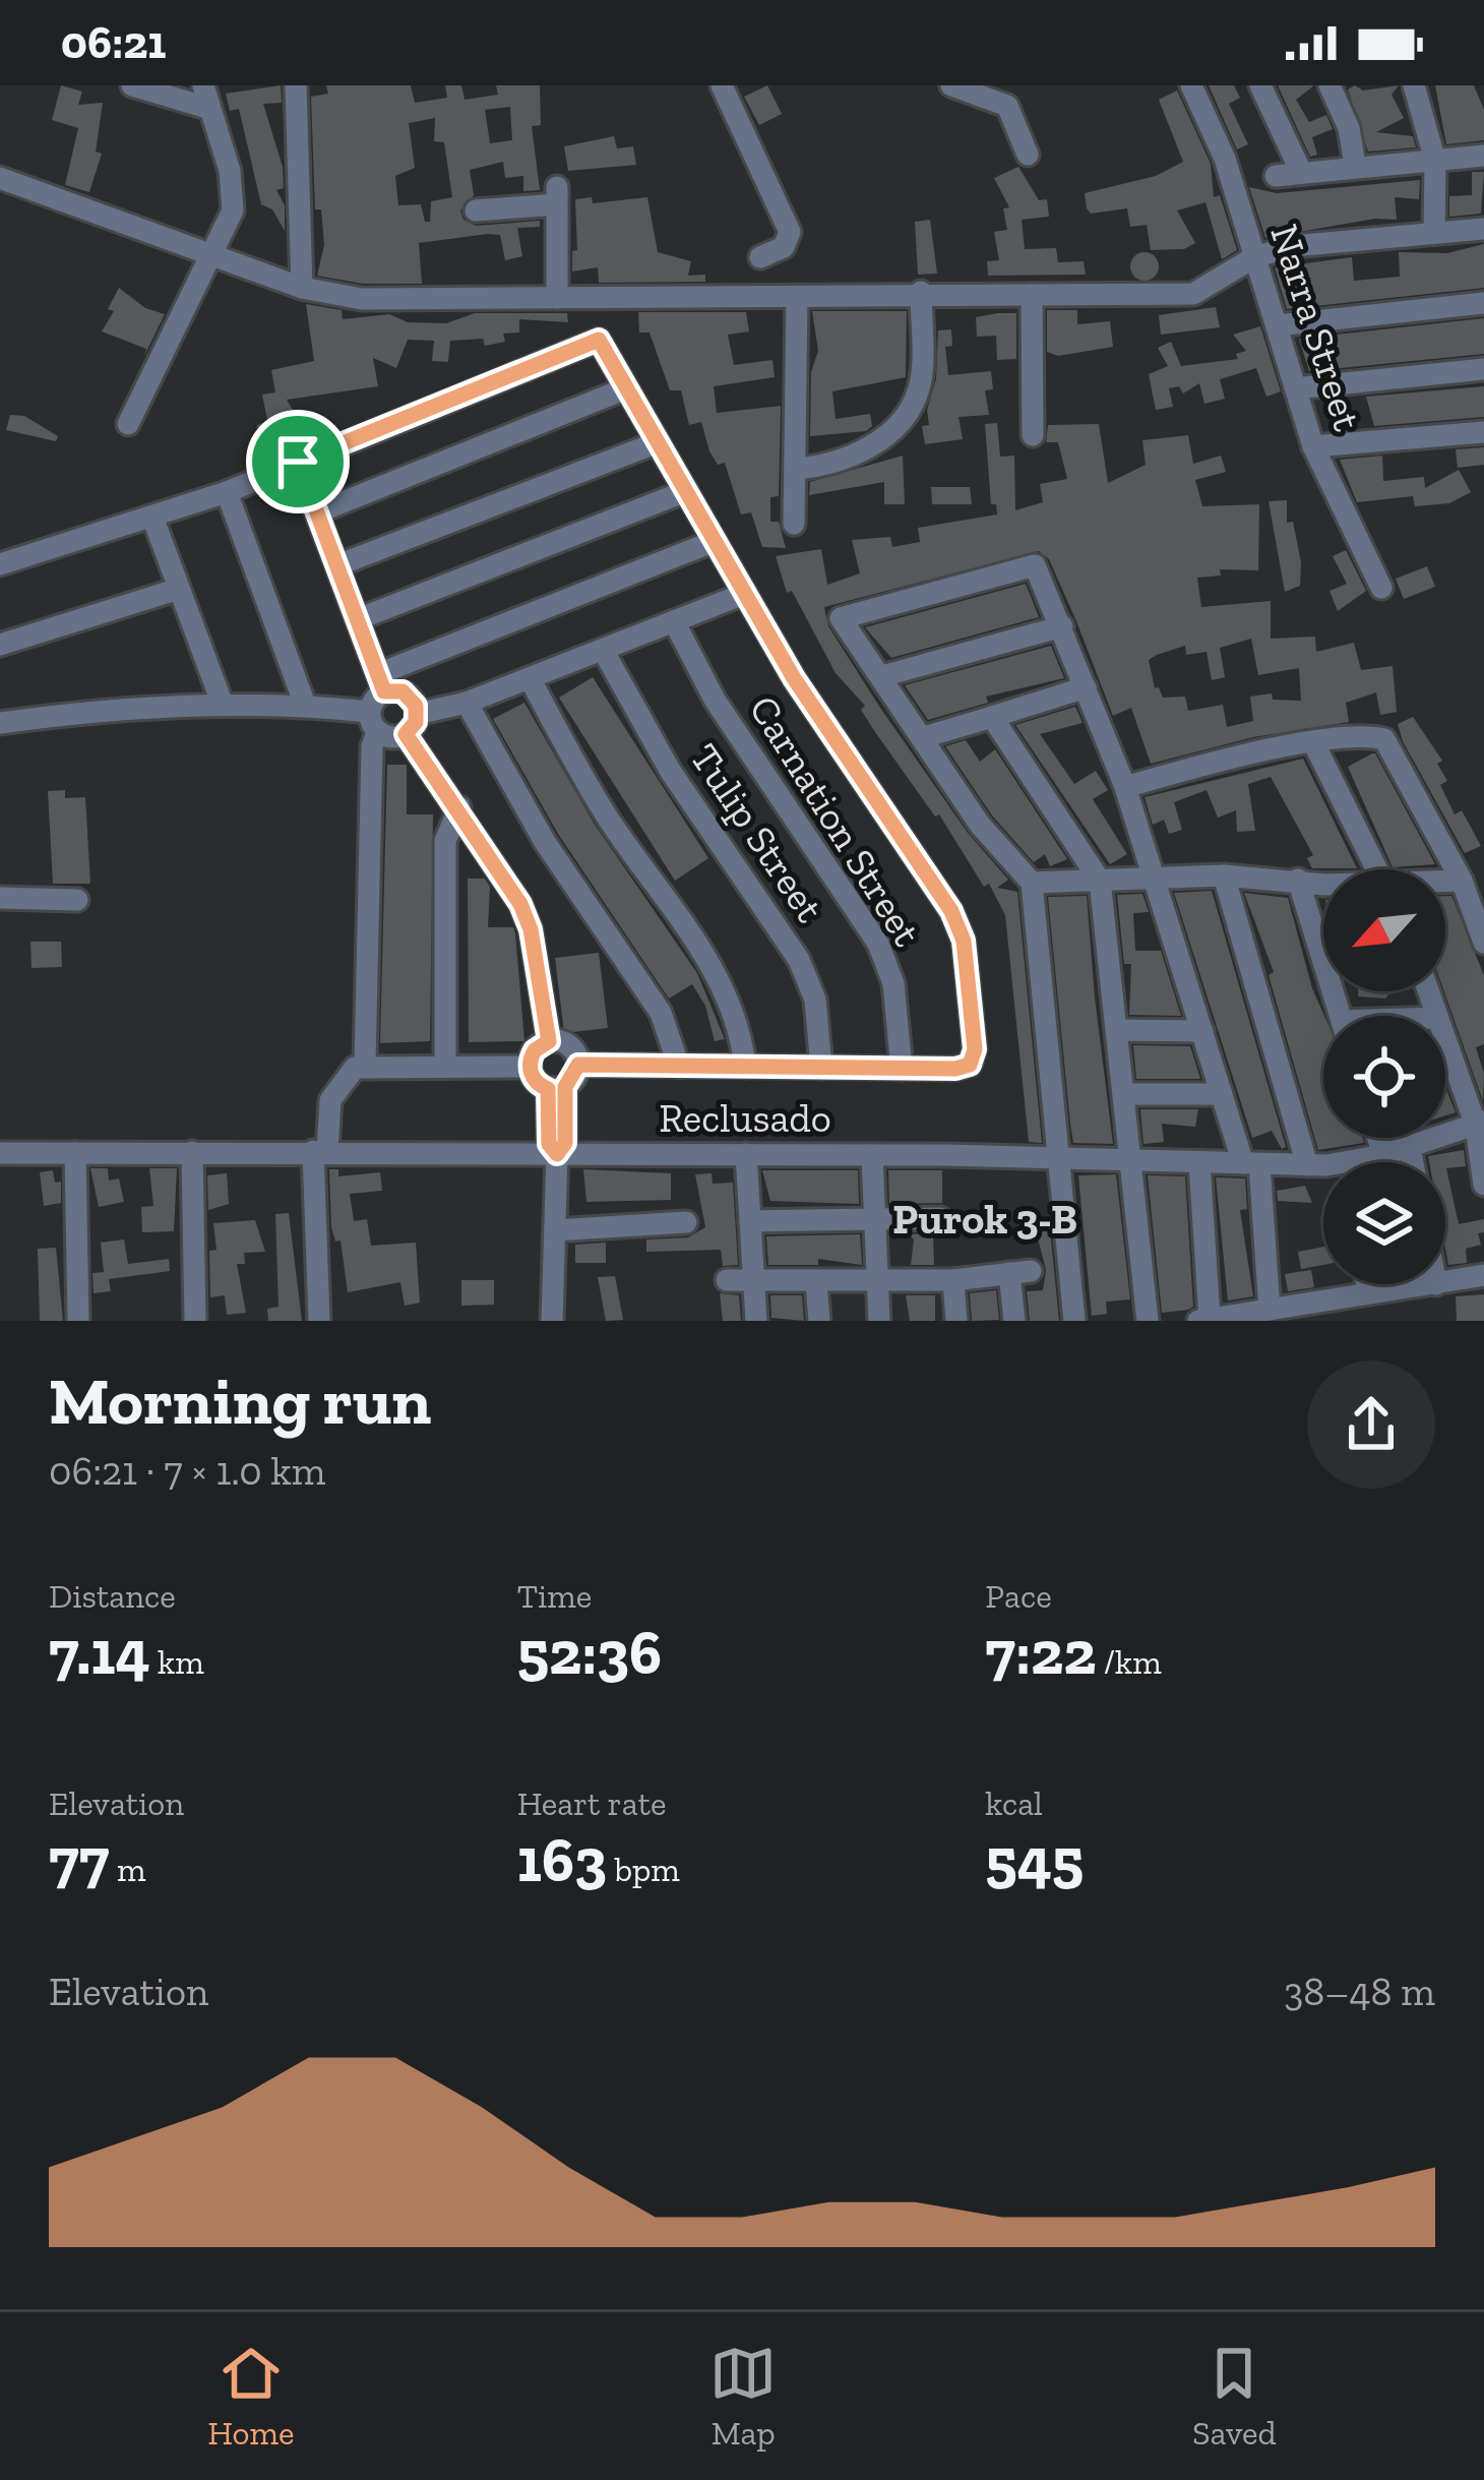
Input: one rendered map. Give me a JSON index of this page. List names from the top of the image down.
{
  "streets": {
    "street": [
      "Narra Street",
      "Carnation Street",
      "Tulip Street",
      "Reclusado"
    ]
  },
  "districts": ["Purok 3-B"],
  "north": "bottom left",
  "page": {
    "status": "06:21",
    "heading": ["Morning run", "06:21 · 7 × 1.0 km"],
    "stats": [
      ["Distance", "7.14 km"],
      ["Time", "52:36"],
      ["Pace", "7:22 /km"],
      ["Elevation", "77 m"],
      ["Heart rate", "163 bpm"],
      ["kcal", "545"]
    ],
    "chart": ["Elevation", "38–48 m"],
    "tabs": ["Home", "Map", "Saved"]
  }
}
